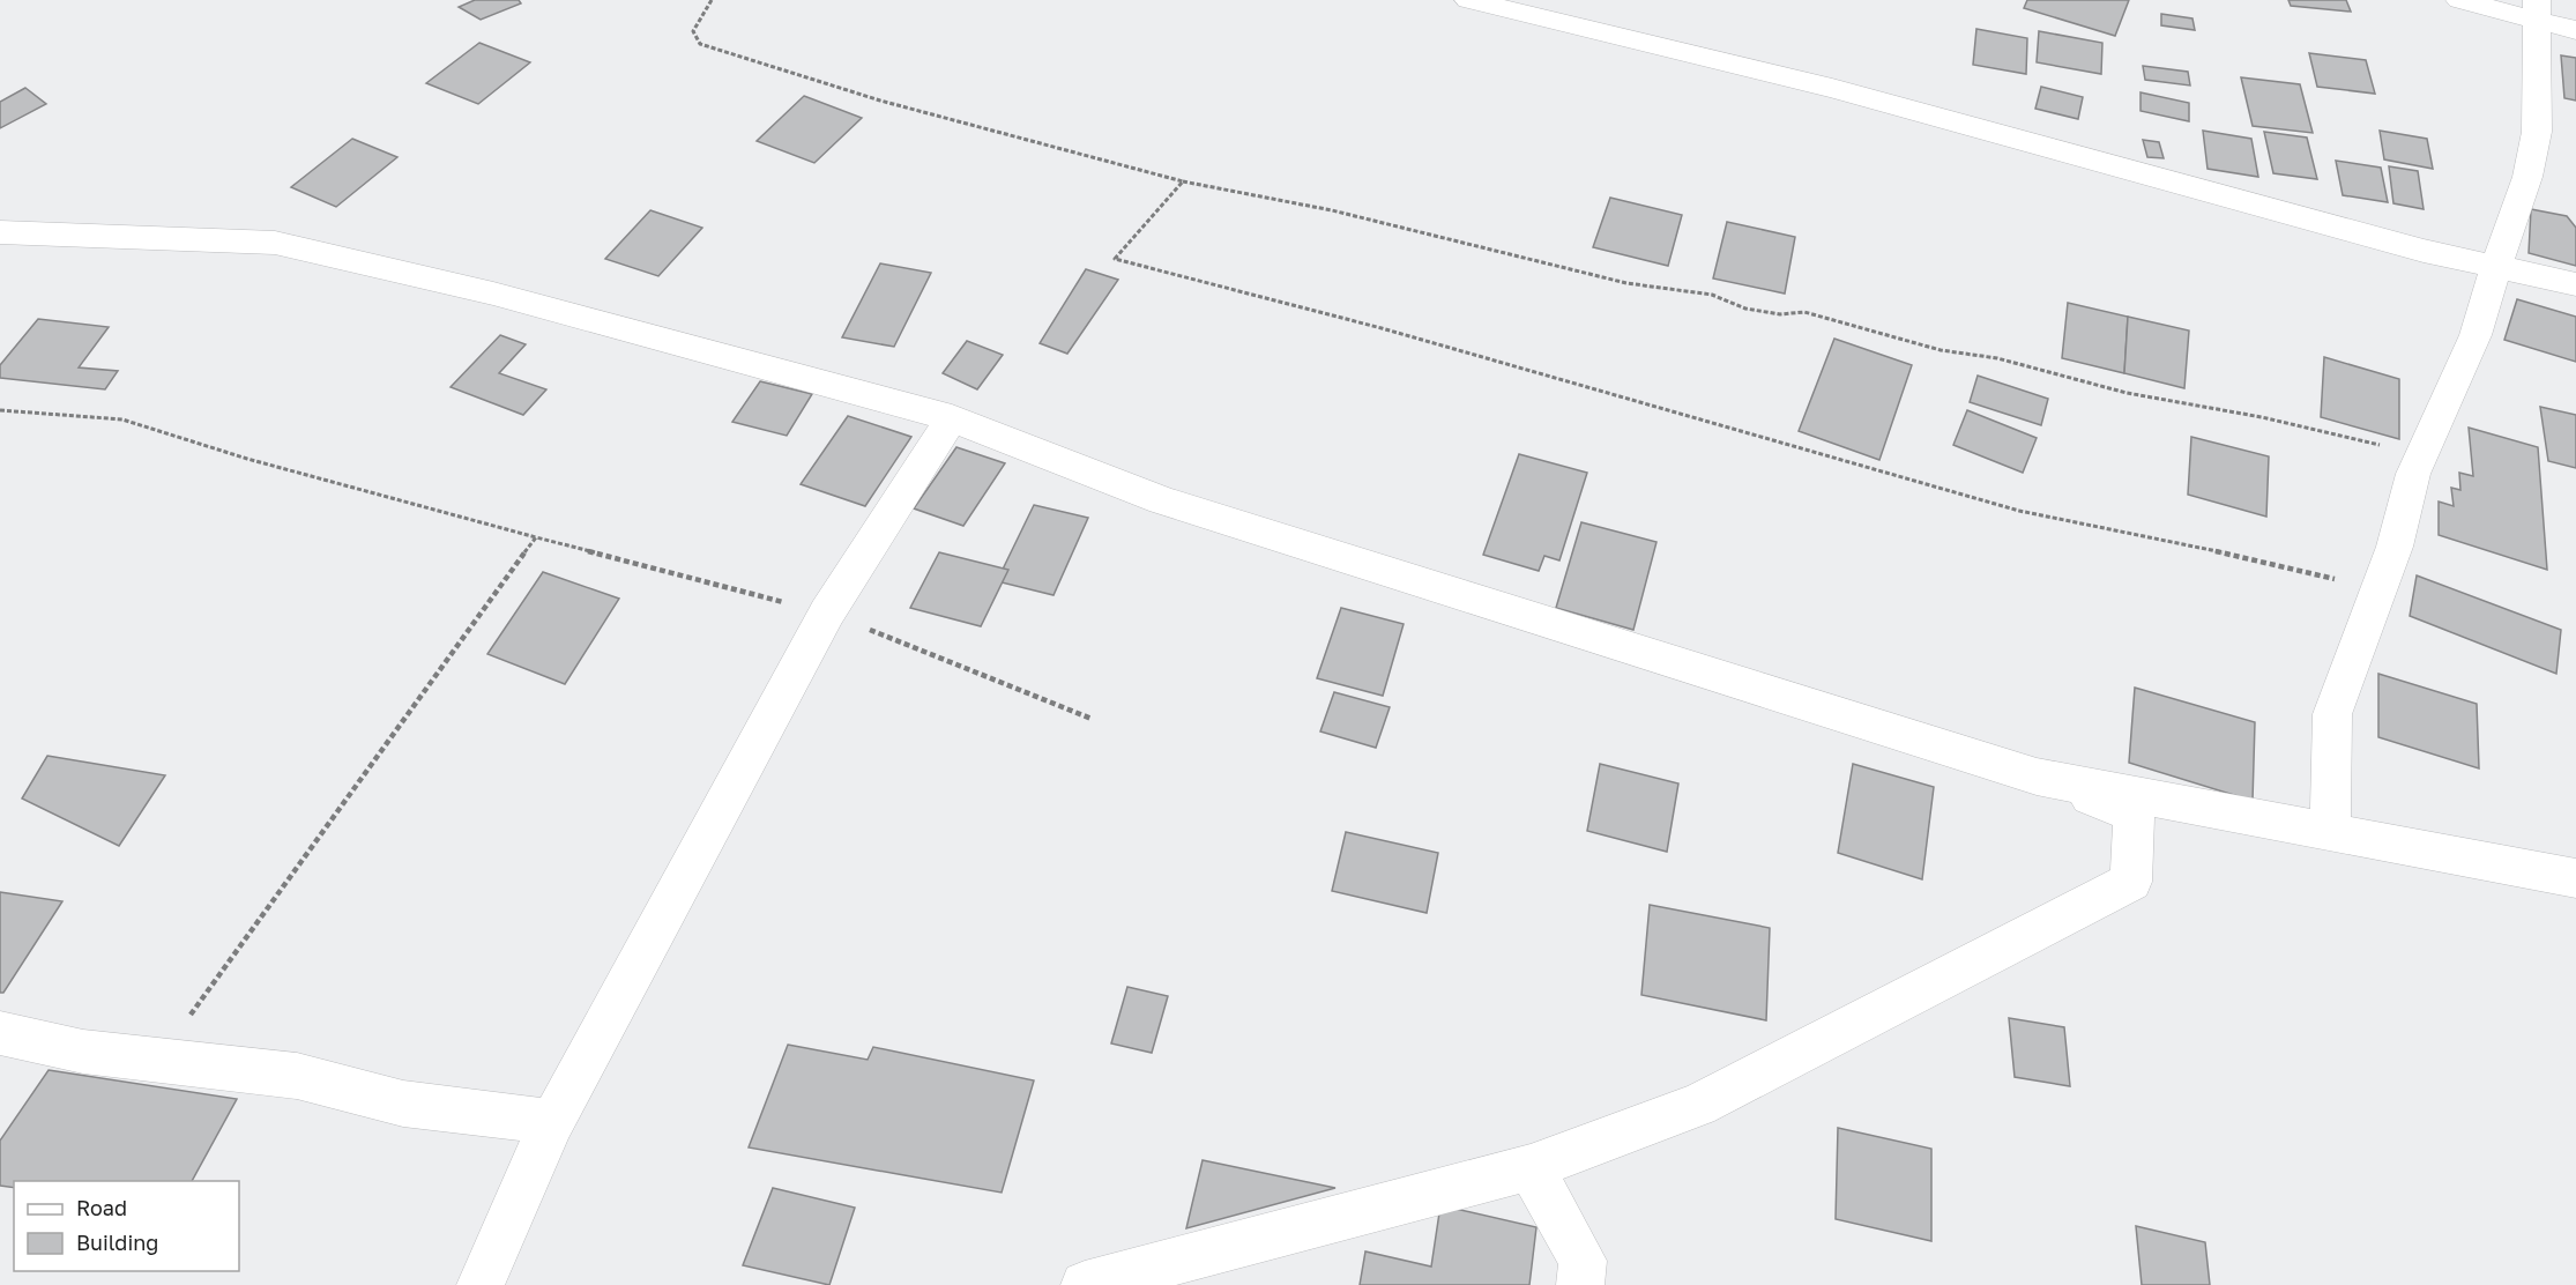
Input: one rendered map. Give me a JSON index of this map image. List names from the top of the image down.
{
  "legend": ["Road", "Building"]
}
